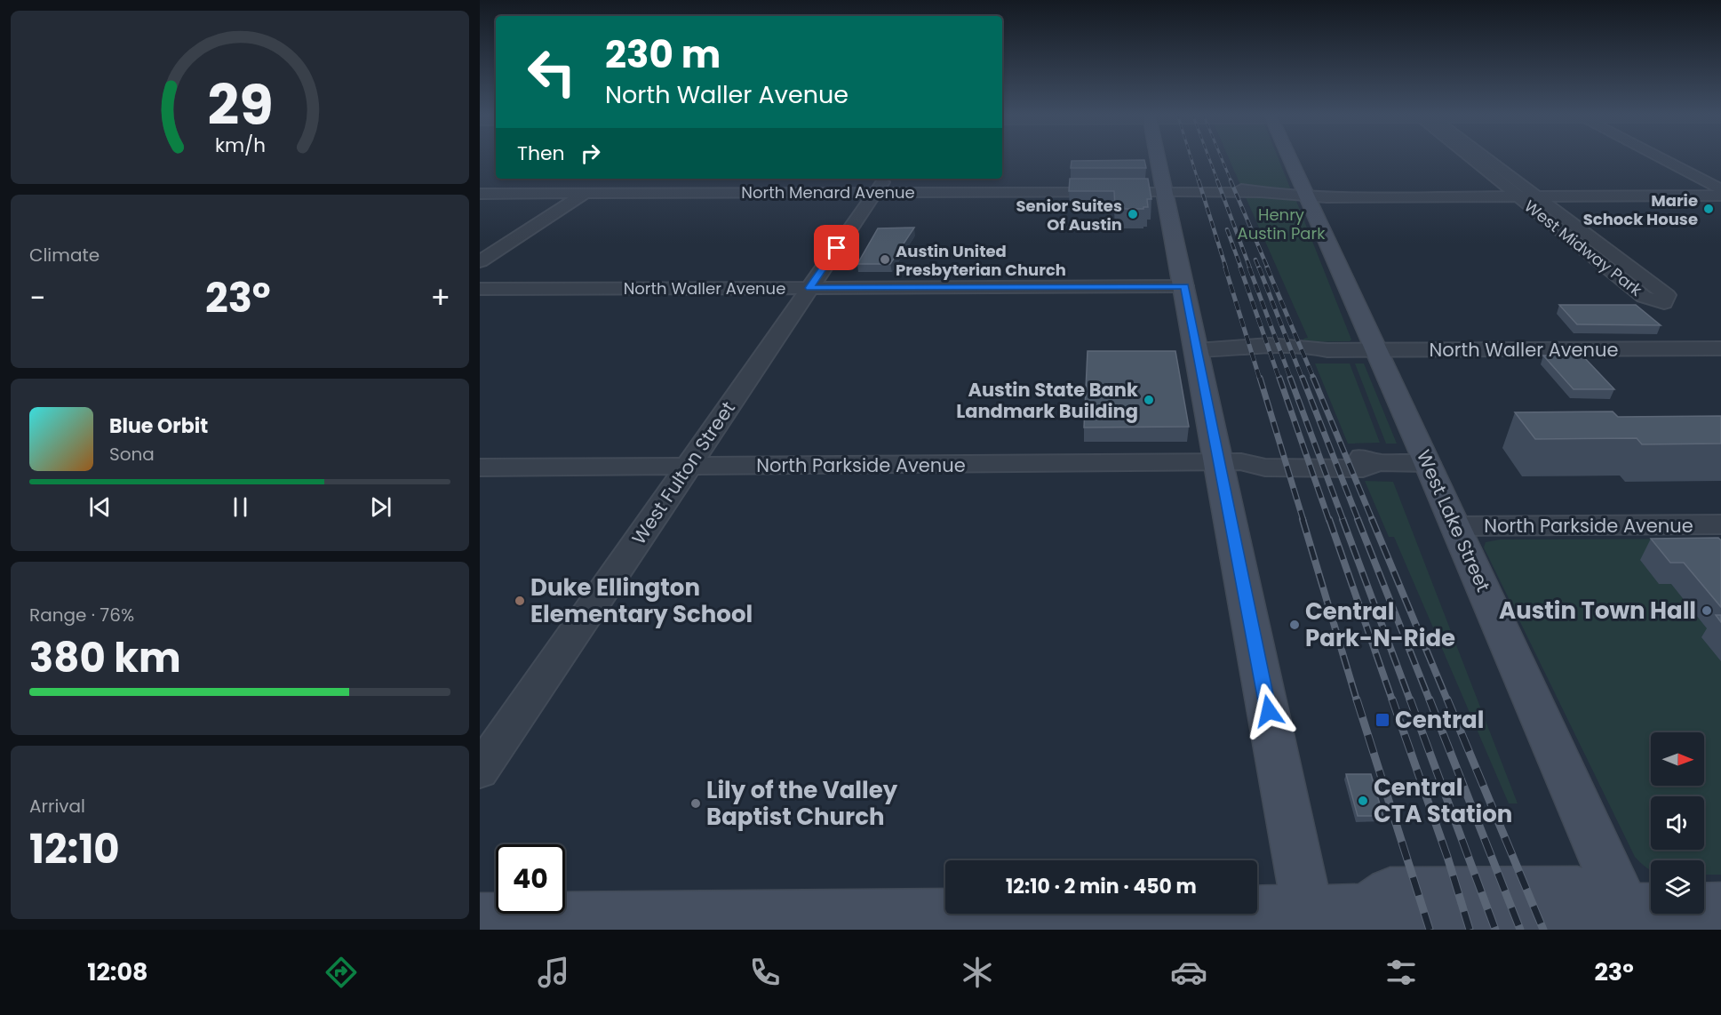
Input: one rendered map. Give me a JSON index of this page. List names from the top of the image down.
{
  "streets": {
    "street": [
      "North Menard Avenue",
      "West Midway Park",
      "North Waller Avenue",
      "North Parkside Avenue",
      "West Fulton Street",
      "West Lake Street"
    ]
  },
  "crossings": [
    ["North Menard Avenue", "West Midway Park"],
    ["North Menard Avenue", "West Fulton Street"],
    ["North Menard Avenue", "West Lake Street"],
    ["North Waller Avenue", "West Fulton Street"],
    ["North Waller Avenue", "West Lake Street"],
    ["North Parkside Avenue", "West Fulton Street"],
    ["North Parkside Avenue", "West Lake Street"]
  ],
  "parks": ["Henry Austin Park"],
  "places": {
    "other": [
      "Marie Schock House",
      "Senior Suites Of Austin",
      "Austin United Presbyterian Church",
      "Austin State Bank Landmark Building",
      "Duke Ellington Elementary School",
      "Austin Town Hall",
      "Central Park-N-Ride",
      "Central CTA Station",
      "Lily of the Valley Baptist Church"
    ],
    "transit": ["Central"]
  },
  "north": "right",
  "page": {
    "turn": ["230 m", "North Waller Avenue"],
    "then": "Then",
    "tile": [
      "Climate",
      ["Range · 76%", "380 km"],
      ["Arrival", "12:10"]
    ],
    "heat": ["−", "23°", "+"],
    "song": ["Blue Orbit", "Sona"],
    "limit": "40",
    "trip": "12:10 · 2 min · 450 m",
    "tabs": ["12:08", "23°"],
    "gauge": ["29", "km/h"]
  }
}
